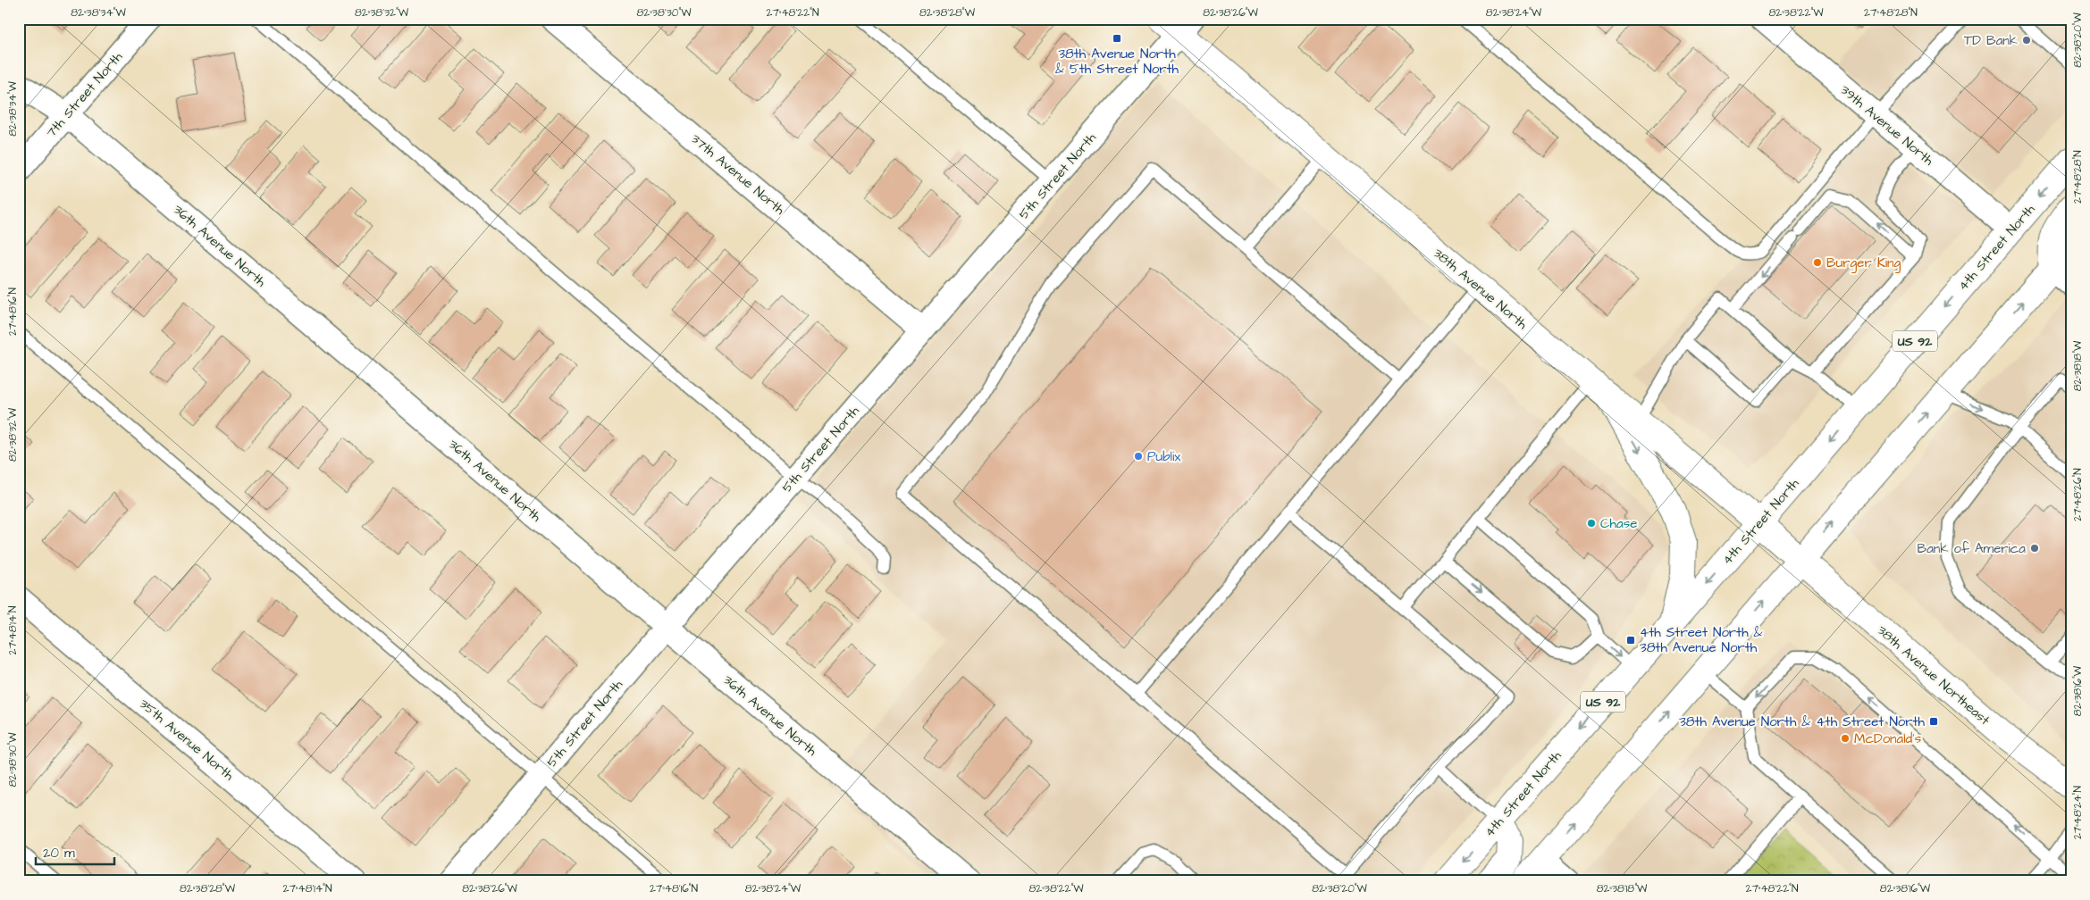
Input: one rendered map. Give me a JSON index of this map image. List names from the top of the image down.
{
  "streets": {
    "main road": [
      "4th Street North",
      "38th Avenue North",
      "US 92",
      "38th Avenue Northeast"
    ],
    "street": [
      "7th Street North",
      "39th Avenue North",
      "37th Avenue North",
      "5th Street North",
      "36th Avenue North",
      "35th Avenue North"
    ]
  },
  "crossings": [
    ["7th Street North", "36th Avenue North"],
    ["39th Avenue North", "4th Street North"],
    ["37th Avenue North", "5th Street North"],
    ["5th Street North", "36th Avenue North"],
    ["5th Street North", "38th Avenue North"],
    ["4th Street North", "38th Avenue North"],
    ["38th Avenue North", "38th Avenue Northeast"]
  ],
  "places": {
    "transit": ["38th Avenue North & 5th Street North", "4th Street North & 38th Avenue North", "38th Avenue North & 4th Street North"],
    "other": [
      "TD Bank",
      "Burger King",
      "Publix",
      "Chase",
      "Bank of America",
      "McDonald's"
    ]
  },
  "scale_bar": "20 m",
  "coordinates": [
    "82°38'34\"W",
    "82°38'32\"W",
    "82°38'30\"W",
    "27°48'22\"N",
    "82°38'28\"W",
    "82°38'26\"W",
    "82°38'24\"W",
    "82°38'22\"W",
    "27°48'28\"N",
    "82°38'20\"W",
    "27°48'16\"N",
    "82°38'18\"W",
    "27°48'26\"N",
    "27°48'14\"N",
    "82°38'16\"W",
    "27°48'24\"N"
  ]
}
